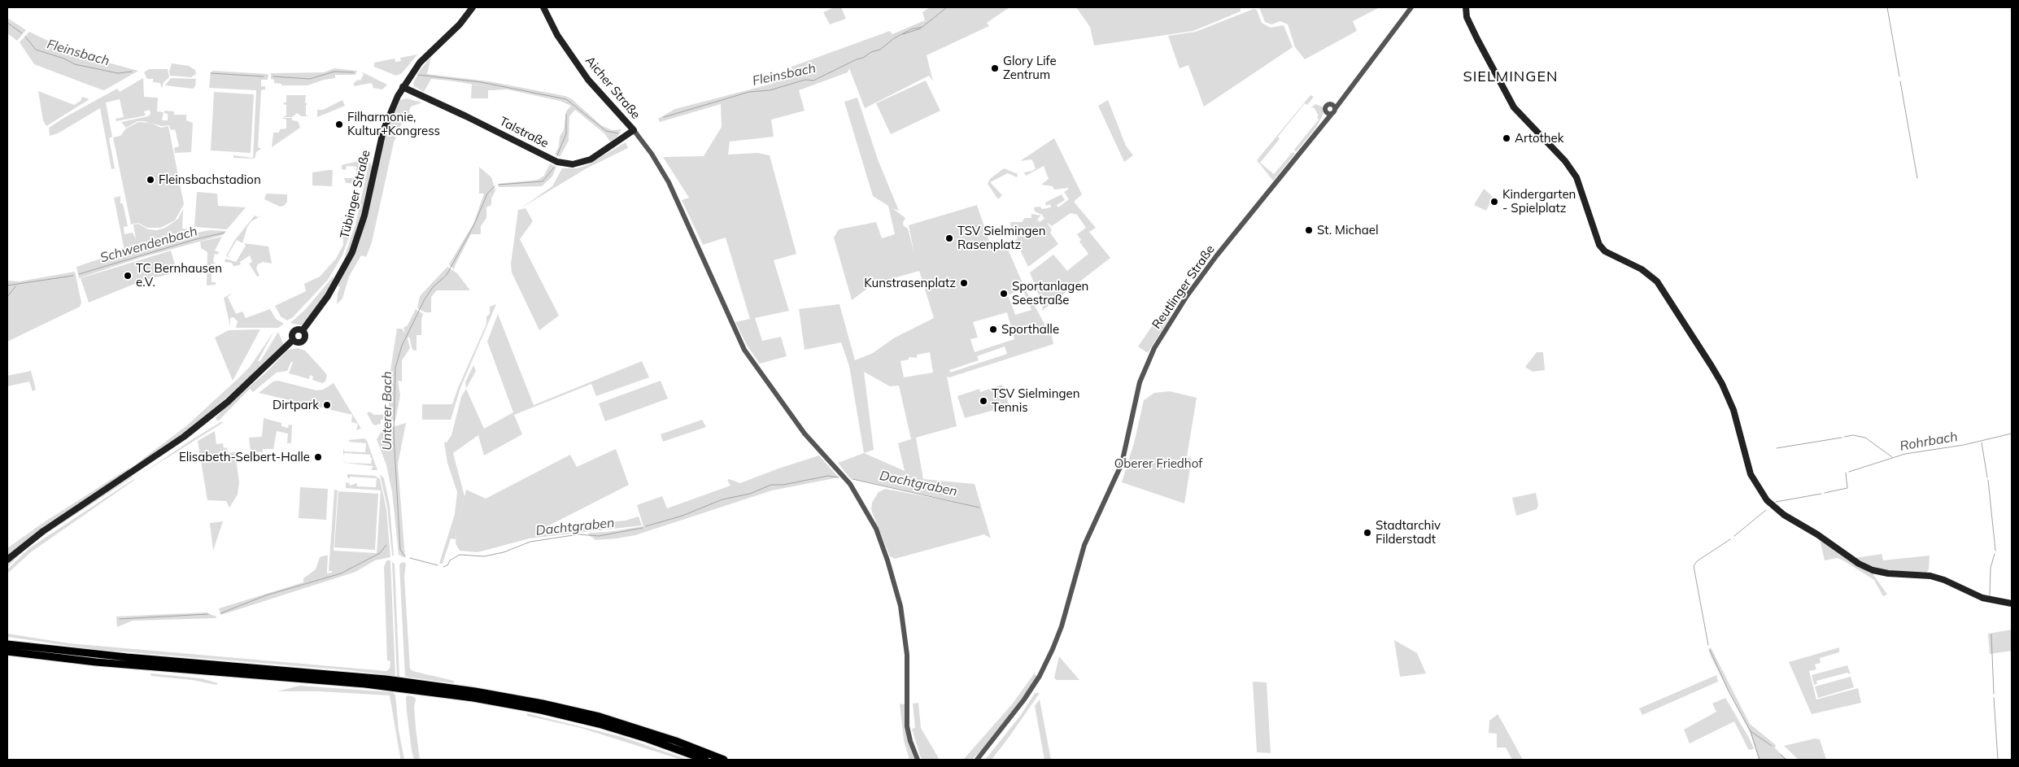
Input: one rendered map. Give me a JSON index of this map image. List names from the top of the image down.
{
  "streets": {
    "main road": ["Aicher Straße", "Talstraße", "Tübinger Straße"],
    "street": ["Reutlinger Straße"]
  },
  "crossings": [
    ["Aicher Straße", "Talstraße"],
    ["Talstraße", "Tübinger Straße"]
  ],
  "districts": ["SIELMINGEN"],
  "water": [
    "Fleinsbach",
    "Schwendenbach",
    "Unterer Bach",
    "Rohrbach",
    "Dachtgraben"
  ],
  "parks": ["Oberer Friedhof"],
  "places": [
    "Glory Life Zentrum",
    "Filharmonie, Kultur+Kongress",
    "Artothek",
    "Fleinsbachstadion",
    "Kindergarten - Spielplatz",
    "St. Michael",
    "TSV Sielmingen Rasenplatz",
    "TC Bernhausen e.V.",
    "Kunstrasenplatz",
    "Sportanlagen Seestraße",
    "Sporthalle",
    "TSV Sielmingen Tennis",
    "Dirtpark",
    "Elisabeth-Selbert-Halle",
    "Stadtarchiv Filderstadt"
  ]
}
